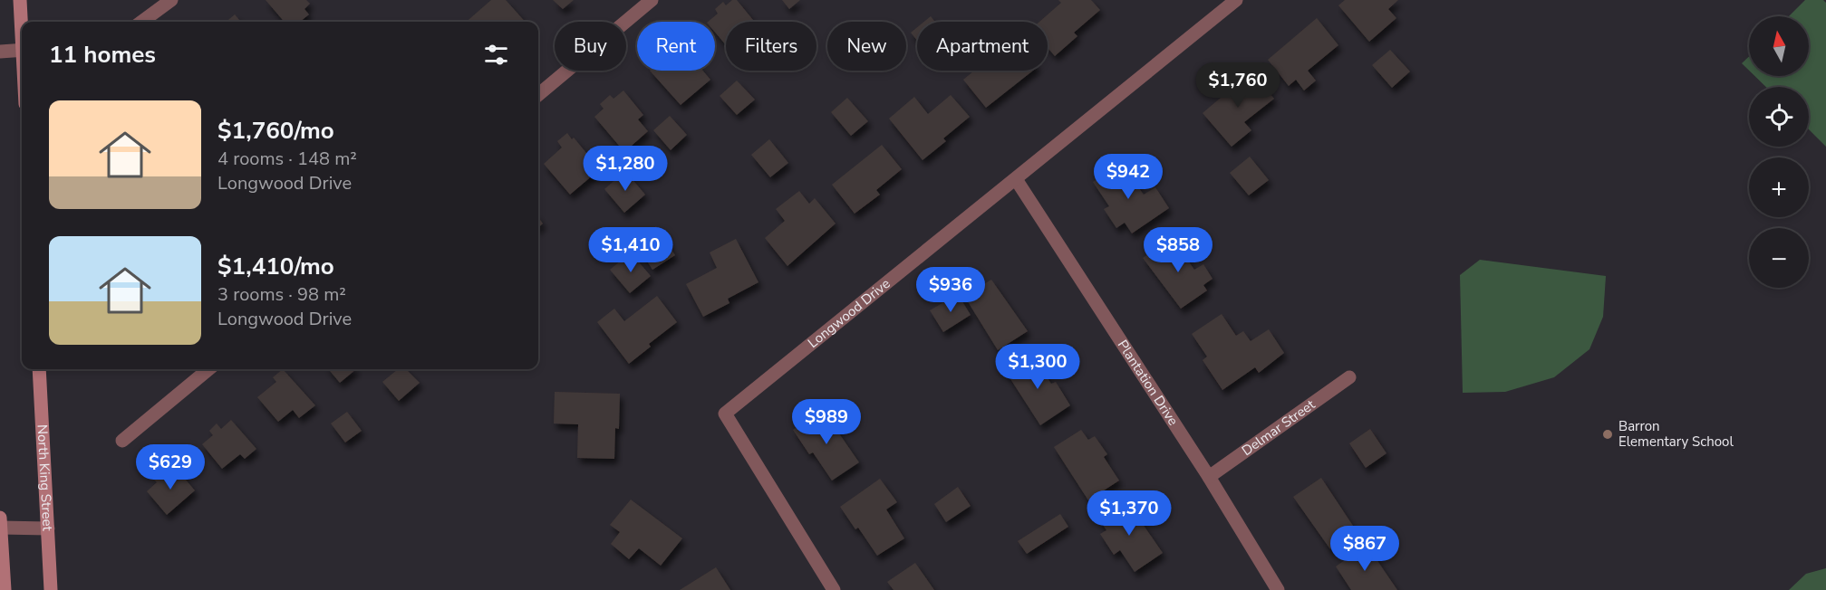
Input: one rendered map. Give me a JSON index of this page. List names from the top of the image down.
{
  "streets": {
    "main road": ["North King Street"],
    "street": ["Longwood Drive", "Plantation Drive", "Delmar Street"]
  },
  "crossings": [
    ["Longwood Drive", "Plantation Drive"],
    ["Plantation Drive", "Delmar Street"]
  ],
  "places": ["Barron Elementary School"],
  "north": "top",
  "page": {
    "map_buttons": ["+", "−"],
    "chip": [
      "Buy",
      "Rent",
      "Filters",
      "New",
      "Apartment"
    ],
    "heading": "11 homes",
    "price": [
      "$1,760",
      "$1,280",
      "$942",
      "$1,410",
      "$858",
      "$936",
      "$1,300",
      "$989",
      "$629",
      "$1,370",
      "$867"
    ],
    "list": [
      {
        "name": "$1,760/mo",
        "note": "4 rooms · 148 m² · Longwood Drive"
      },
      {
        "name": "$1,410/mo",
        "note": "3 rooms · 98 m² · Longwood Drive"
      }
    ]
  }
}
